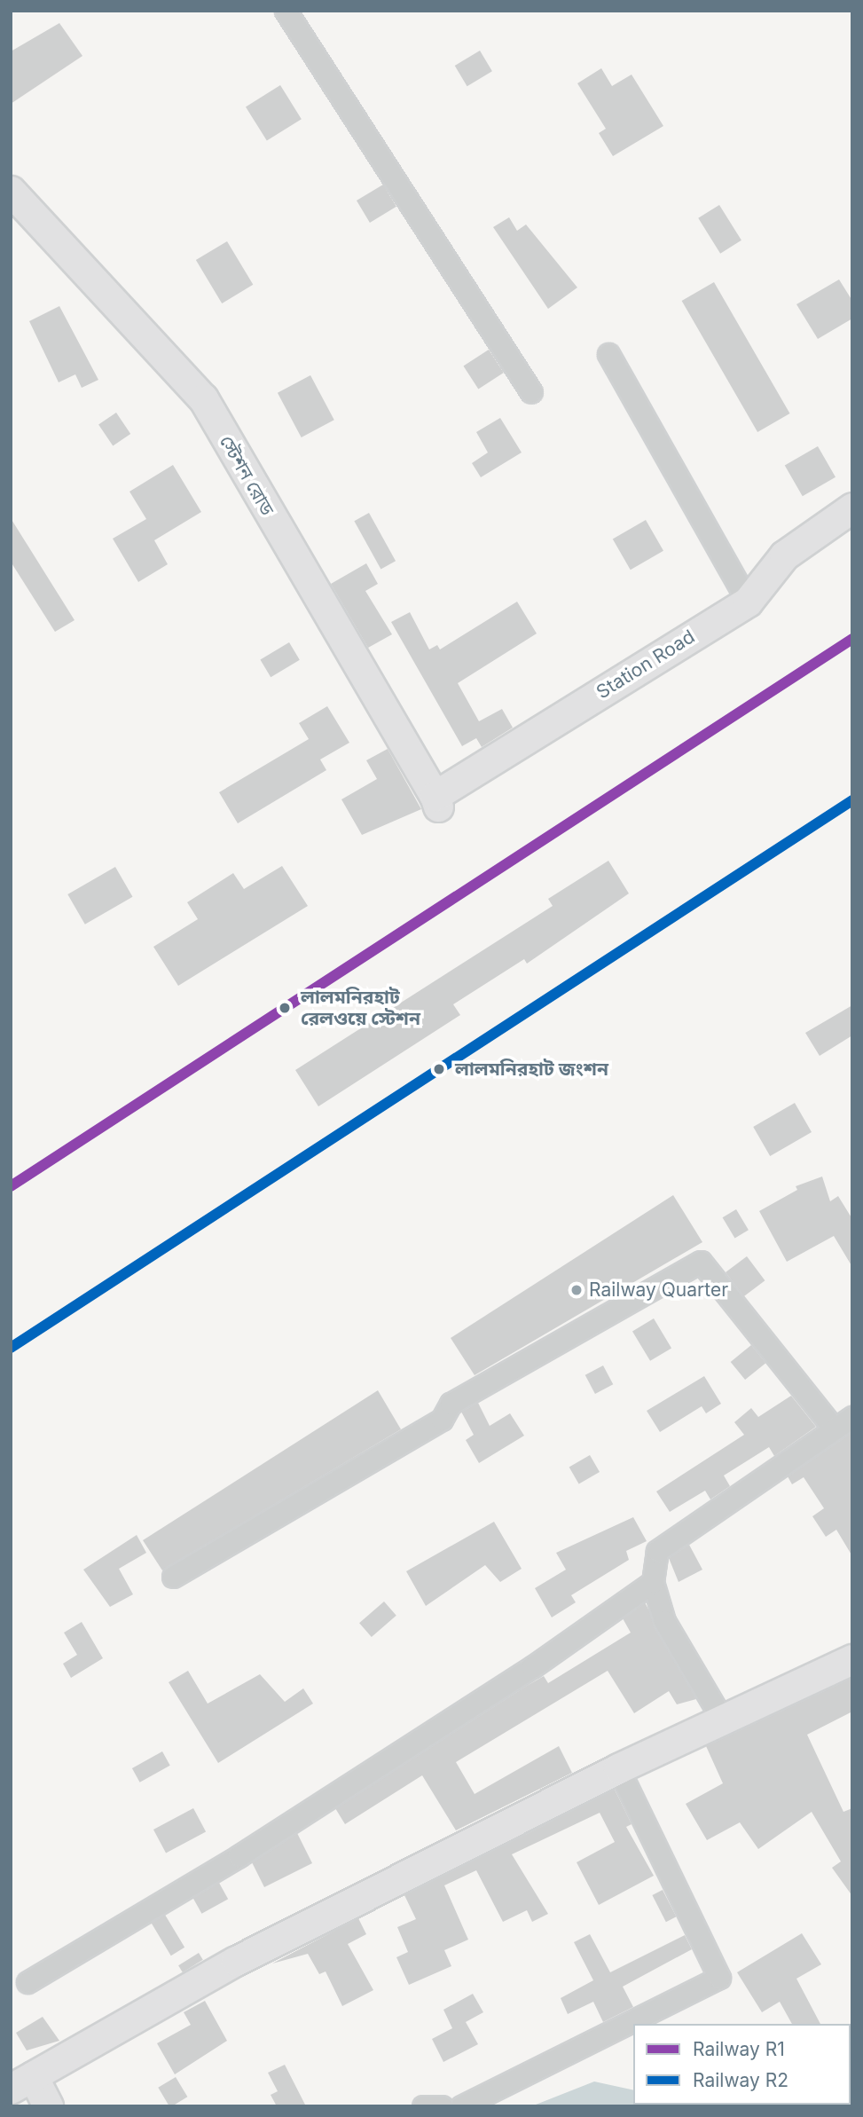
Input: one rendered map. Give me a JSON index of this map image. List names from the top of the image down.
{
  "streets": {
    "main road": ["স্টেশন রোড", "Station Road"]
  },
  "crossings": [
    ["স্টেশন রোড", "Station Road"]
  ],
  "places": ["লালমনিরহাট রেলওয়ে স্টেশন", "লালমনিরহাট জংশন", "Railway Quarter"],
  "lines": ["rail line R1", "rail line R2"],
  "legend": ["Railway R1", "Railway R2"]
}
